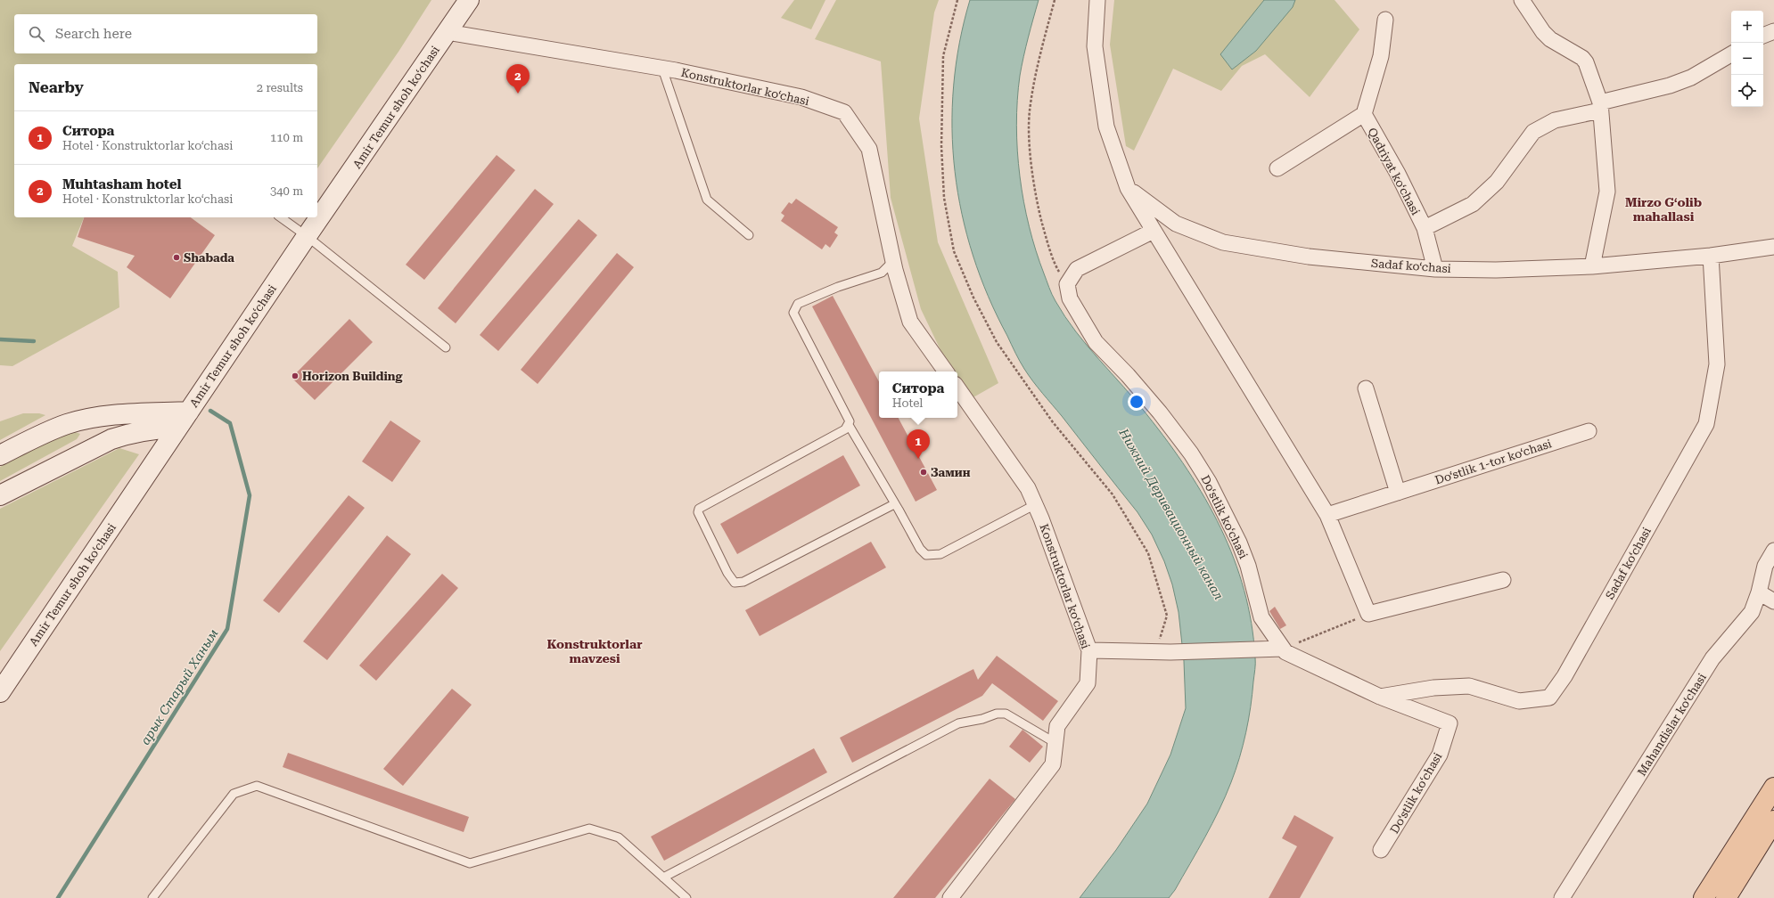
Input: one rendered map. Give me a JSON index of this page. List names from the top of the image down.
{
  "streets": {
    "main road": ["Amir Temur shoh ko‘chasi"],
    "street": [
      "Konstruktorlar ko‘chasi",
      "Qadriyat ko‘chasi",
      "Sadaf ko‘chasi",
      "Do‘stlik 1-tor ko‘chasi",
      "Do‘stlik ko‘chasi",
      "Mahandislar ko‘chasi"
    ]
  },
  "crossings": [
    ["Konstruktorlar ko‘chasi", "Amir Temur shoh ko‘chasi"],
    ["Qadriyat ko‘chasi", "Sadaf ko‘chasi"],
    ["Sadaf ko‘chasi", "Do‘stlik ko‘chasi"]
  ],
  "districts": ["Mirzo Gʻolib mahallasi", "Konstruktorlar mavzesi"],
  "water": ["Нижний Деривационный канал", "арык Старый Ханым"],
  "places": ["Shabada", "Horizon Building", "Замин"],
  "page": {
    "map_buttons": ["+", "−"],
    "search": "Search here",
    "pins": ["2", "1"],
    "heading": ["Nearby", "2 results"],
    "list": [
      {
        "mark": "1",
        "name": "Ситора",
        "note": "Hotel · Konstruktorlar ko‘chasi",
        "value": "110 m"
      },
      {
        "mark": "2",
        "name": "Muhtasham hotel",
        "note": "Hotel · Konstruktorlar ko‘chasi",
        "value": "340 m"
      }
    ],
    "popup": ["Ситора", "Hotel"]
  }
}
